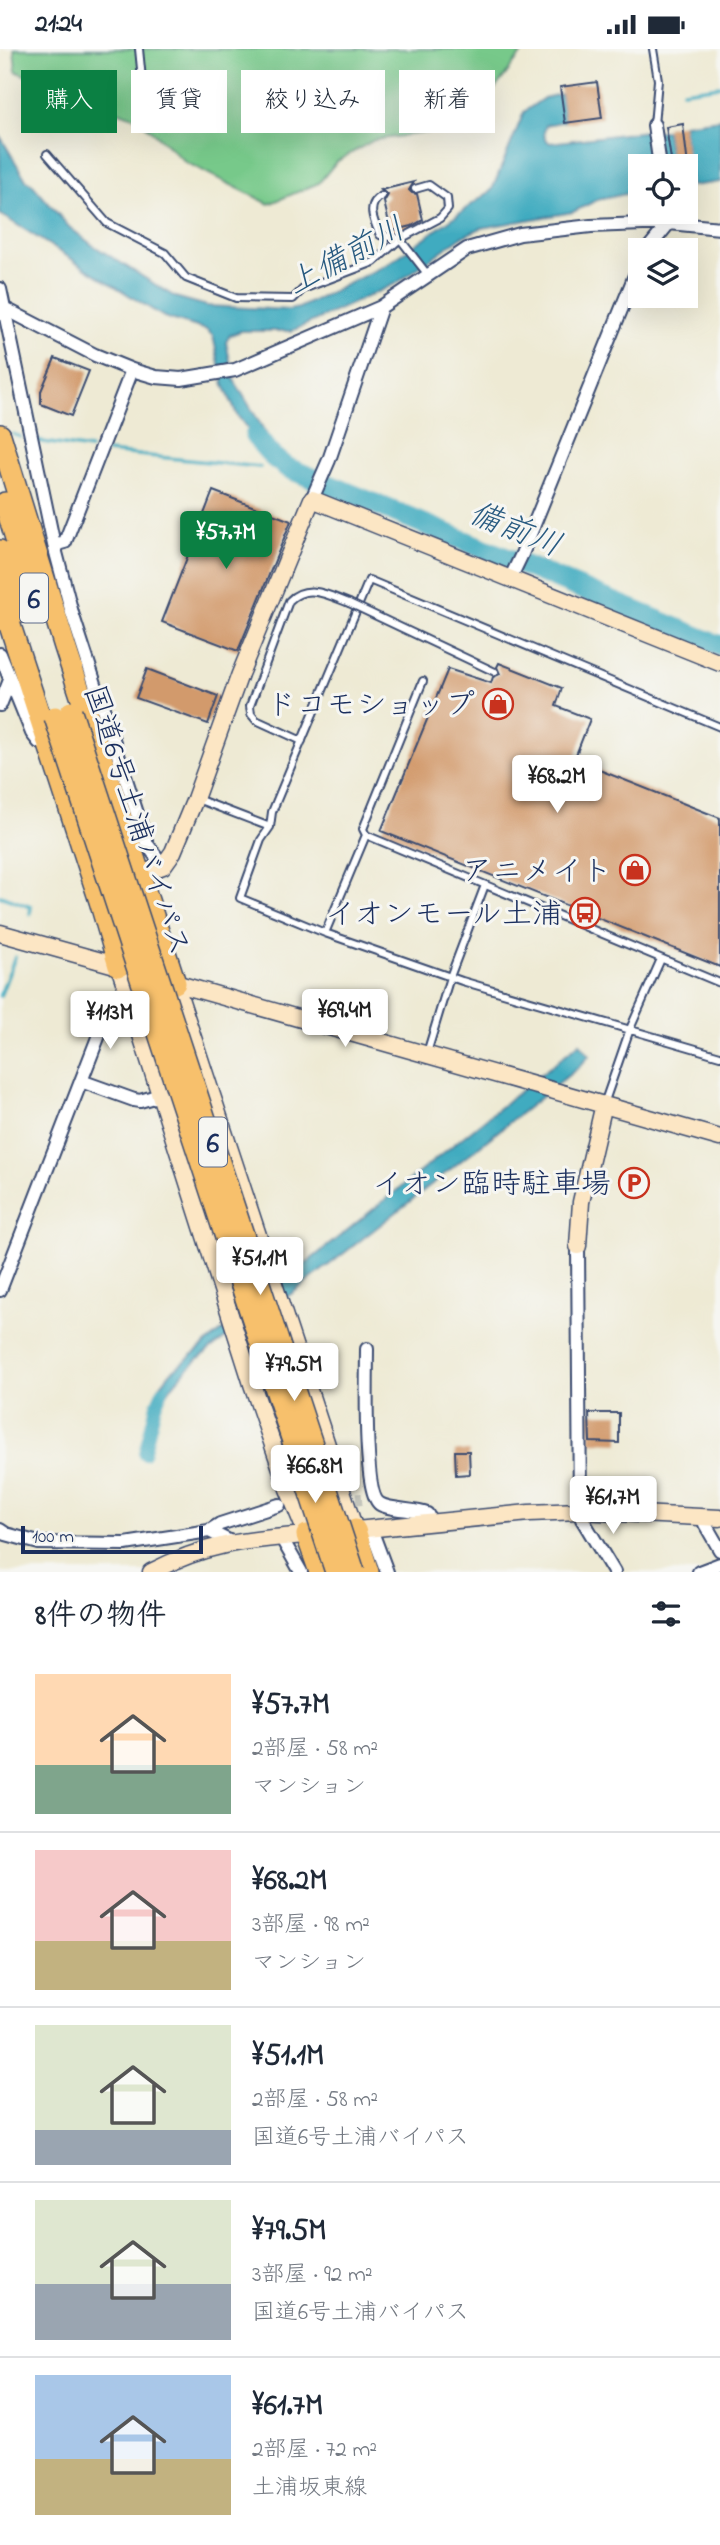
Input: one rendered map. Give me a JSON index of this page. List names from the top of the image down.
{
  "streets": {
    "highway": ["6", "国道6号土浦バイパス"]
  },
  "water": ["上備前川", "備前川"],
  "places": {
    "shop": ["ドコモショップ", "アニメイト"],
    "bus stop": ["イオンモール土浦"],
    "parking": ["イオン臨時駐車場"]
  },
  "scale_bar": "100 m",
  "page": {
    "status": "21:24",
    "chip": [
      "購入",
      "賃貸",
      "絞り込み",
      "新着"
    ],
    "price": [
      "¥57.7M",
      "¥68.2M",
      "¥69.4M",
      "¥113M",
      "¥51.1M",
      "¥79.5M",
      "¥66.8M",
      "¥61.7M"
    ],
    "scale": "100 m",
    "heading": "8件の物件",
    "list": [
      {
        "name": "¥57.7M",
        "note": "2部屋 · 58 m² · マンション"
      },
      {
        "name": "¥68.2M",
        "note": "3部屋 · 98 m² · マンション"
      },
      {
        "name": "¥51.1M",
        "note": "2部屋 · 58 m² · 国道6号土浦バイパス"
      },
      {
        "name": "¥79.5M",
        "note": "3部屋 · 92 m² · 国道6号土浦バイパス"
      },
      {
        "name": "¥61.7M",
        "note": "2部屋 · 72 m² · 土浦坂東線"
      }
    ]
  }
}
